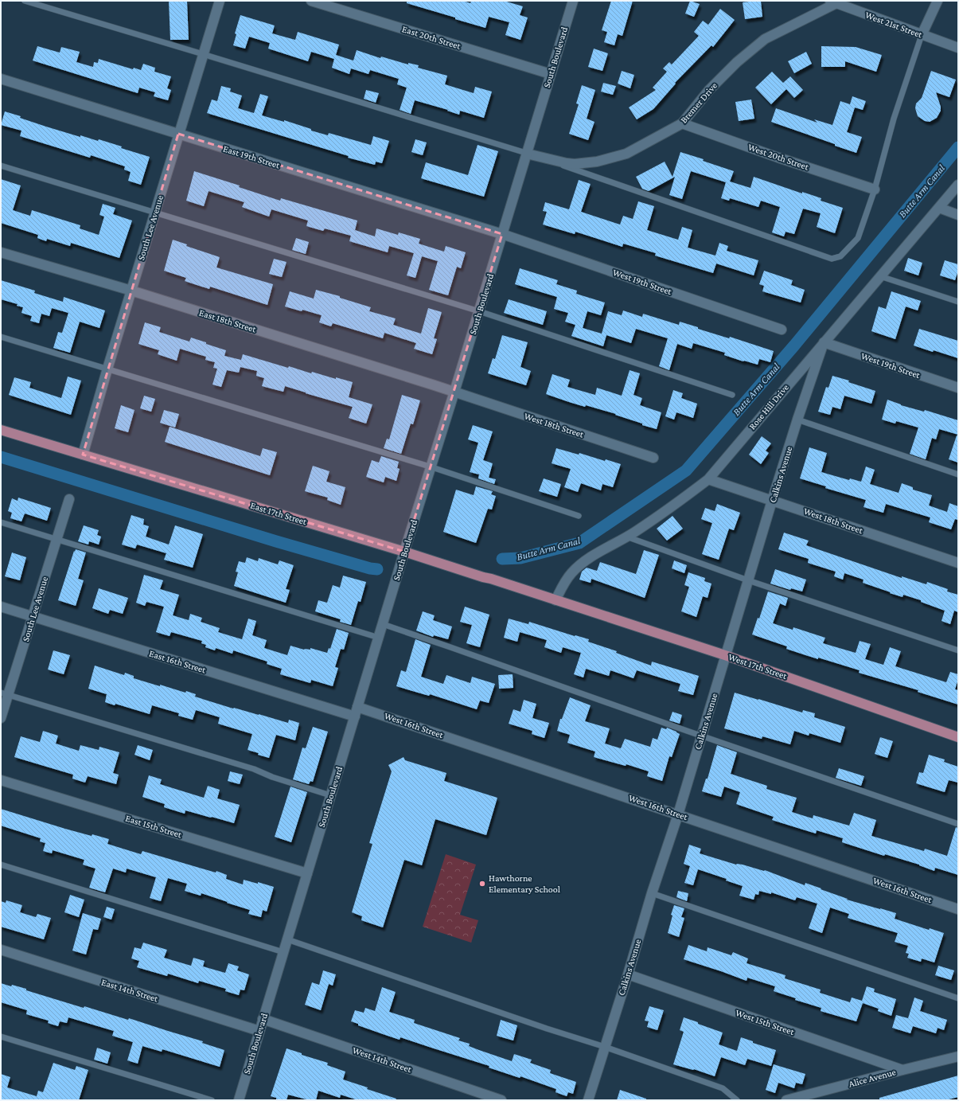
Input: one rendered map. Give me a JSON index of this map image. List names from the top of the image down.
{
  "streets": {
    "main road": ["East 17th Street", "West 17th Street"],
    "street": [
      "West 21st Street",
      "East 20th Street",
      "South Boulevard",
      "Bremer Drive",
      "East 19th Street",
      "West 20th Street",
      "South Lee Avenue",
      "West 19th Street",
      "East 18th Street",
      "Rose Hill Drive",
      "West 18th Street",
      "Calkins Avenue",
      "East 16th Street",
      "West 16th Street",
      "East 15th Street",
      "East 14th Street",
      "West 15th Street",
      "West 14th Street",
      "Alice Avenue"
    ]
  },
  "crossings": [
    ["West 21st Street", "Bremer Drive"],
    ["East 20th Street", "South Boulevard"],
    ["South Boulevard", "Bremer Drive"],
    ["South Boulevard", "East 19th Street"],
    ["South Boulevard", "West 19th Street"],
    ["South Boulevard", "East 18th Street"],
    ["South Boulevard", "West 18th Street"],
    ["South Boulevard", "East 17th Street"],
    ["South Boulevard", "East 16th Street"],
    ["South Boulevard", "West 16th Street"],
    ["South Boulevard", "East 15th Street"],
    ["South Boulevard", "East 14th Street"],
    ["South Boulevard", "West 14th Street"],
    ["Bremer Drive", "West 20th Street"],
    ["East 19th Street", "South Lee Avenue"],
    ["East 19th Street", "West 19th Street"],
    ["South Lee Avenue", "East 18th Street"],
    ["South Lee Avenue", "East 17th Street"],
    ["South Lee Avenue", "East 16th Street"],
    ["West 19th Street", "Rose Hill Drive"],
    ["West 19th Street", "Calkins Avenue"],
    ["East 18th Street", "West 18th Street"],
    ["Rose Hill Drive", "West 18th Street"],
    ["Rose Hill Drive", "Calkins Avenue"],
    ["Rose Hill Drive", "East 17th Street"],
    ["Rose Hill Drive", "West 17th Street"],
    ["West 18th Street", "Calkins Avenue"],
    ["Calkins Avenue", "West 17th Street"],
    ["Calkins Avenue", "West 16th Street"],
    ["Calkins Avenue", "West 15th Street"],
    ["East 17th Street", "West 17th Street"],
    ["West 15th Street", "Alice Avenue"]
  ],
  "water": ["Butte Arm Canal"],
  "places": ["Hawthorne Elementary School"]
}
